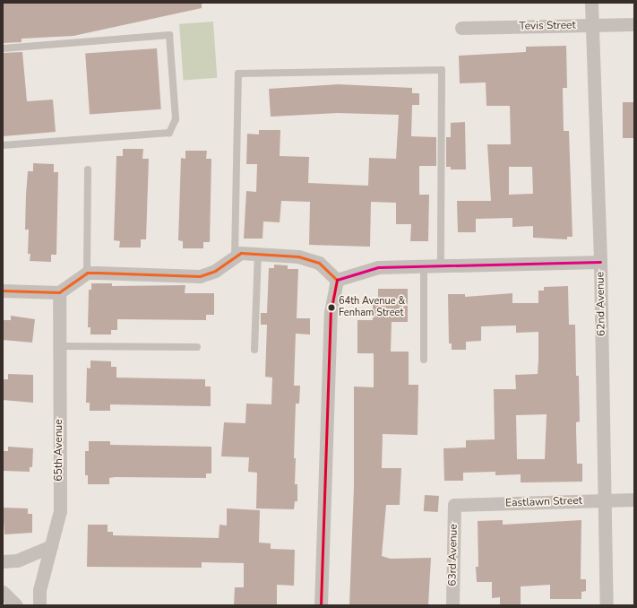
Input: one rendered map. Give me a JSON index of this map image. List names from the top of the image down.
{
  "streets": {
    "street": [
      "Tevis Street",
      "62nd Avenue",
      "65th Avenue",
      "Eastlawn Street",
      "63rd Avenue"
    ]
  },
  "crossings": [
    ["Tevis Street", "62nd Avenue"],
    ["62nd Avenue", "Eastlawn Street"],
    ["Eastlawn Street", "63rd Avenue"]
  ],
  "places": ["64th Avenue & Fenham Street"]
}
